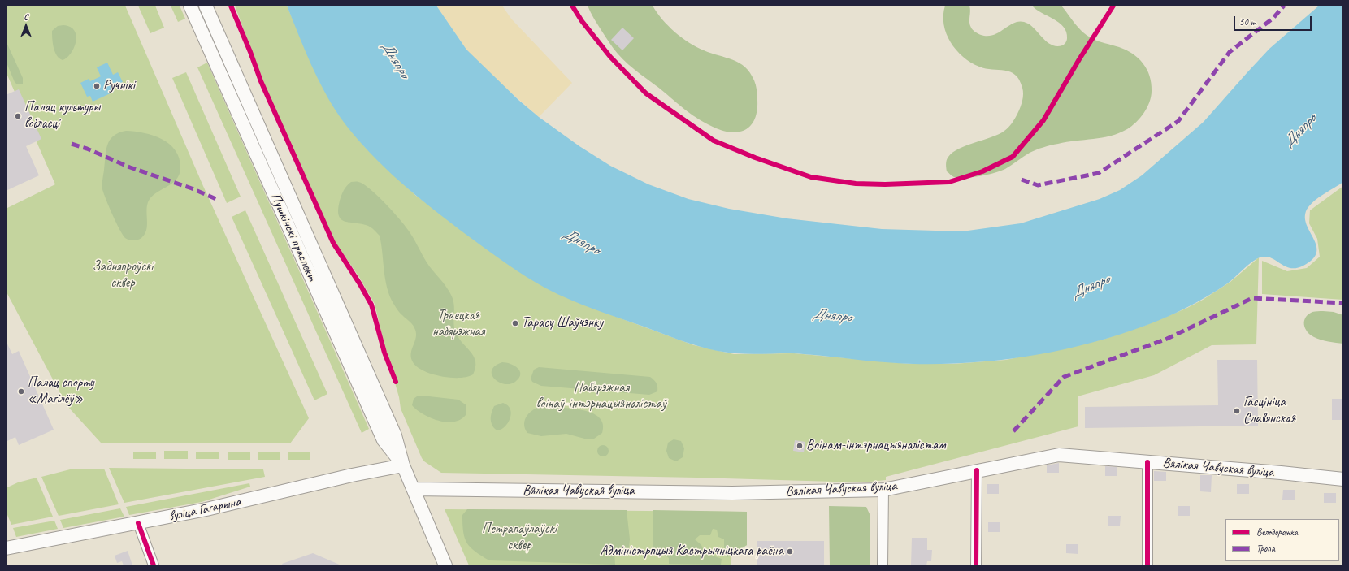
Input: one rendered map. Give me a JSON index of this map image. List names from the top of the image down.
{
  "streets": {
    "main road": ["Пушкінскі праспект", "Вялікая Чавуская вуліца", "вуліца Гагарына"]
  },
  "crossings": [
    ["Пушкінскі праспект", "Вялікая Чавуская вуліца"],
    ["Пушкінскі праспект", "вуліца Гагарына"]
  ],
  "water": ["Дняпро"],
  "parks": [
    "Задняпроўскі сквер",
    "Траецкая набярэжная",
    "Набярэжная воінаў-інтэрнацыяналістаў",
    "Петрапаўлаўскі сквер"
  ],
  "places": [
    "Ручнікі",
    "Палац культуры вобласці",
    "Тарасу Шаўчэнку",
    "Палац спорту «Магілёў»",
    "Гасцініца Славянская",
    "Воінам-інтэрнацыяналістам",
    "Адміністрпцыя Кастрычніцкага раёна"
  ],
  "legend": ["Велодорожка", "Тропа"],
  "scale_bar": "50 m",
  "north": "top"
}
